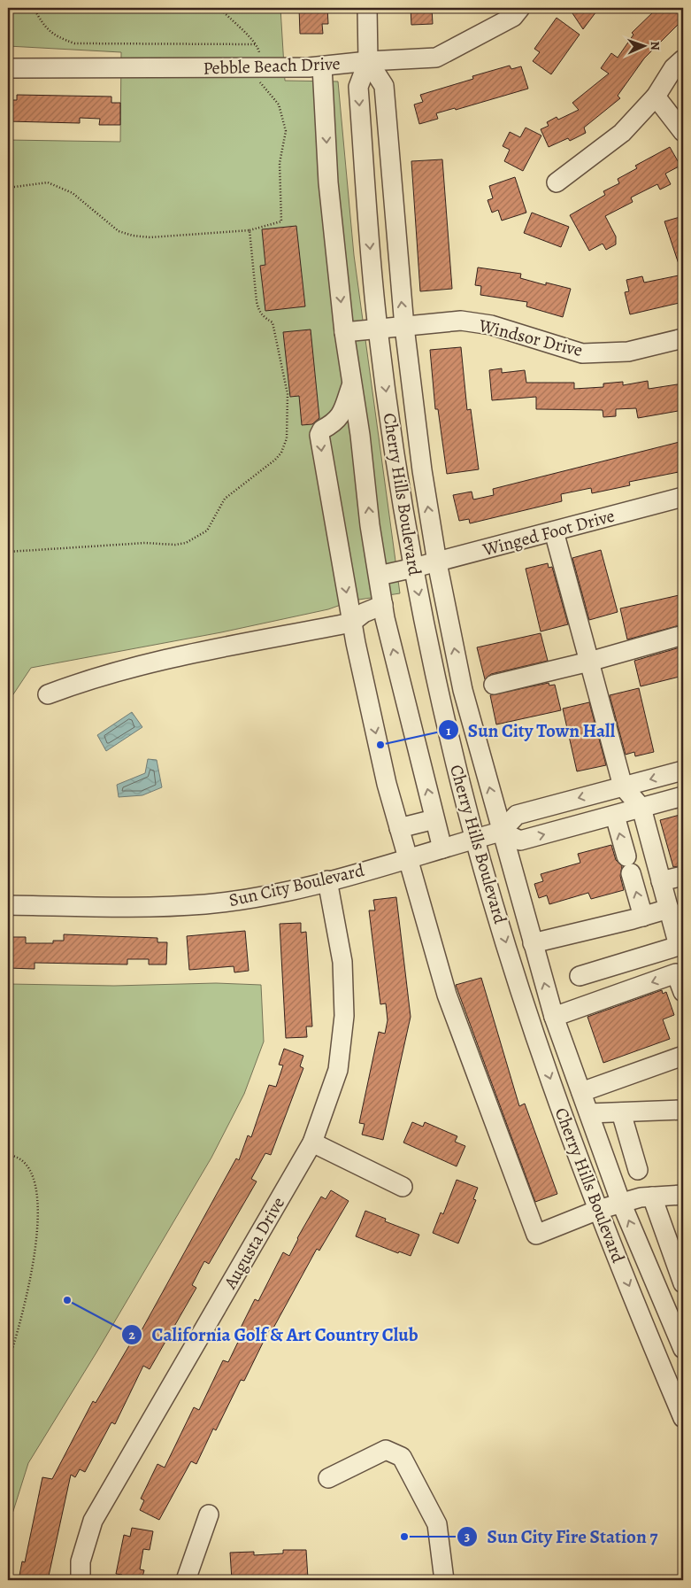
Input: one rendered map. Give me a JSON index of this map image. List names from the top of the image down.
{
  "streets": {
    "street": [
      "Pebble Beach Drive",
      "Windsor Drive",
      "Cherry Hills Boulevard",
      "Winged Foot Drive",
      "Sun City Boulevard",
      "Augusta Drive"
    ]
  },
  "crossings": [
    ["Pebble Beach Drive", "Cherry Hills Boulevard"],
    ["Windsor Drive", "Cherry Hills Boulevard"],
    ["Cherry Hills Boulevard", "Winged Foot Drive"],
    ["Cherry Hills Boulevard", "Sun City Boulevard"],
    ["Sun City Boulevard", "Augusta Drive"]
  ],
  "places": ["Sun City Town Hall", "California Golf & Art Country Club", "Sun City Fire Station 7"],
  "north": "right"
}
